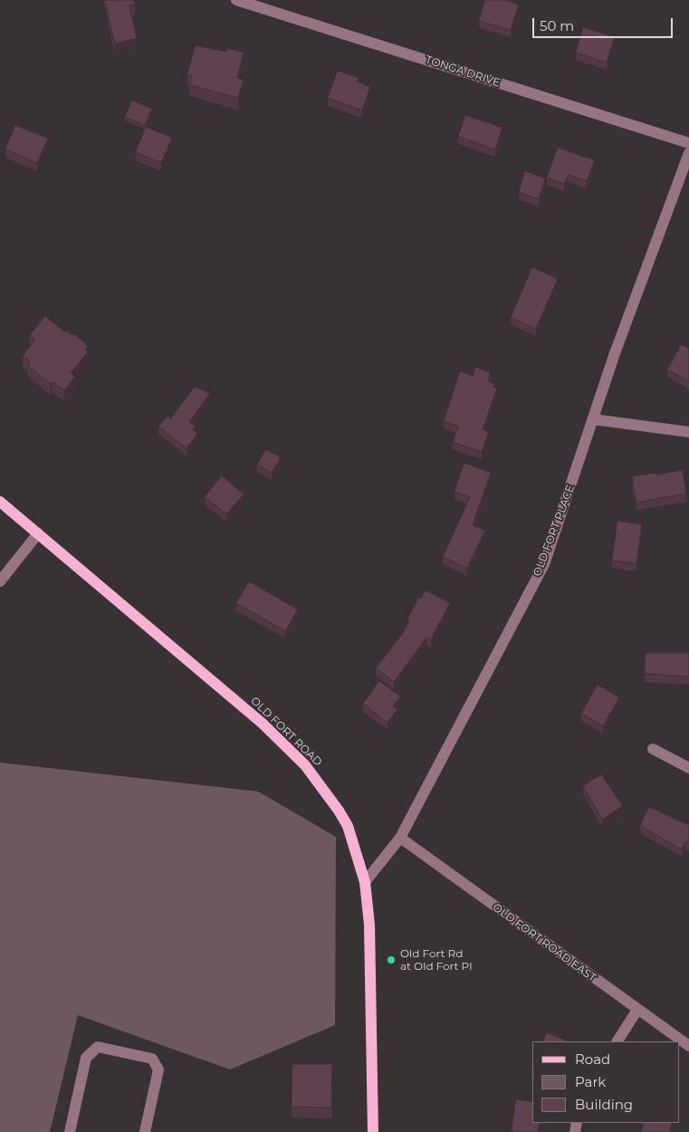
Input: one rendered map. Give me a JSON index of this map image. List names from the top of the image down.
{
  "streets": {
    "main road": ["OLD FORT ROAD"],
    "street": ["TONGA DRIVE", "OLD FORT PLACE", "OLD FORT ROAD EAST"]
  },
  "crossings": [
    ["OLD FORT PLACE", "OLD FORT ROAD"],
    ["OLD FORT PLACE", "OLD FORT ROAD EAST"]
  ],
  "places": ["Old Fort Rd at Old Fort Pl"],
  "legend": ["Road", "Park", "Building"],
  "scale_bar": "50 m"
}
